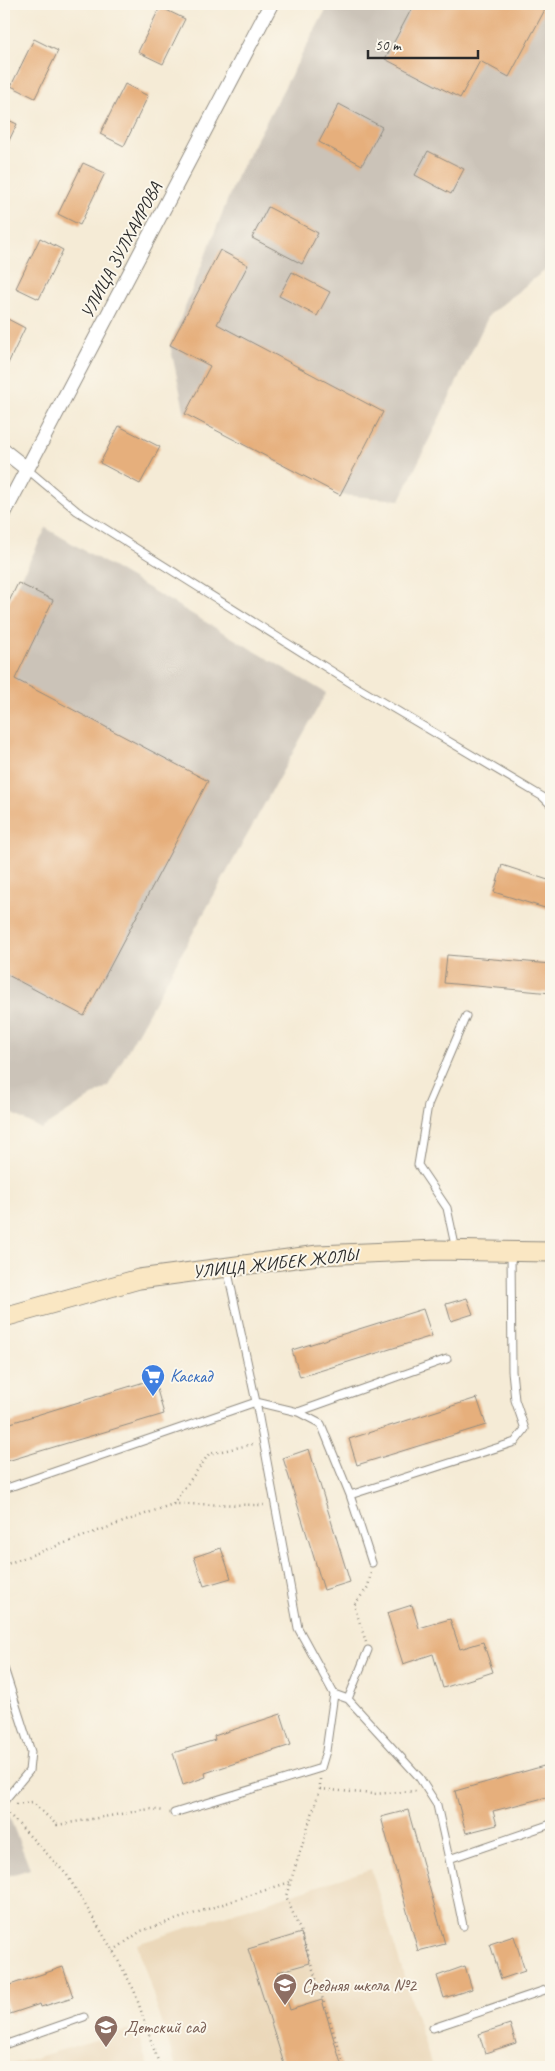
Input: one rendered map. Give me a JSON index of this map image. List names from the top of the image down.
{
  "streets": {
    "street": ["УЛИЦА ЗУЛХАИРОВА", "УЛИЦА ЖИБЕК ЖОЛЫ"]
  },
  "places": {
    "supermarket": ["Каскад"],
    "school or university": ["Средняя школа №2", "Детский сад"]
  },
  "scale_bar": "50 m"
}
